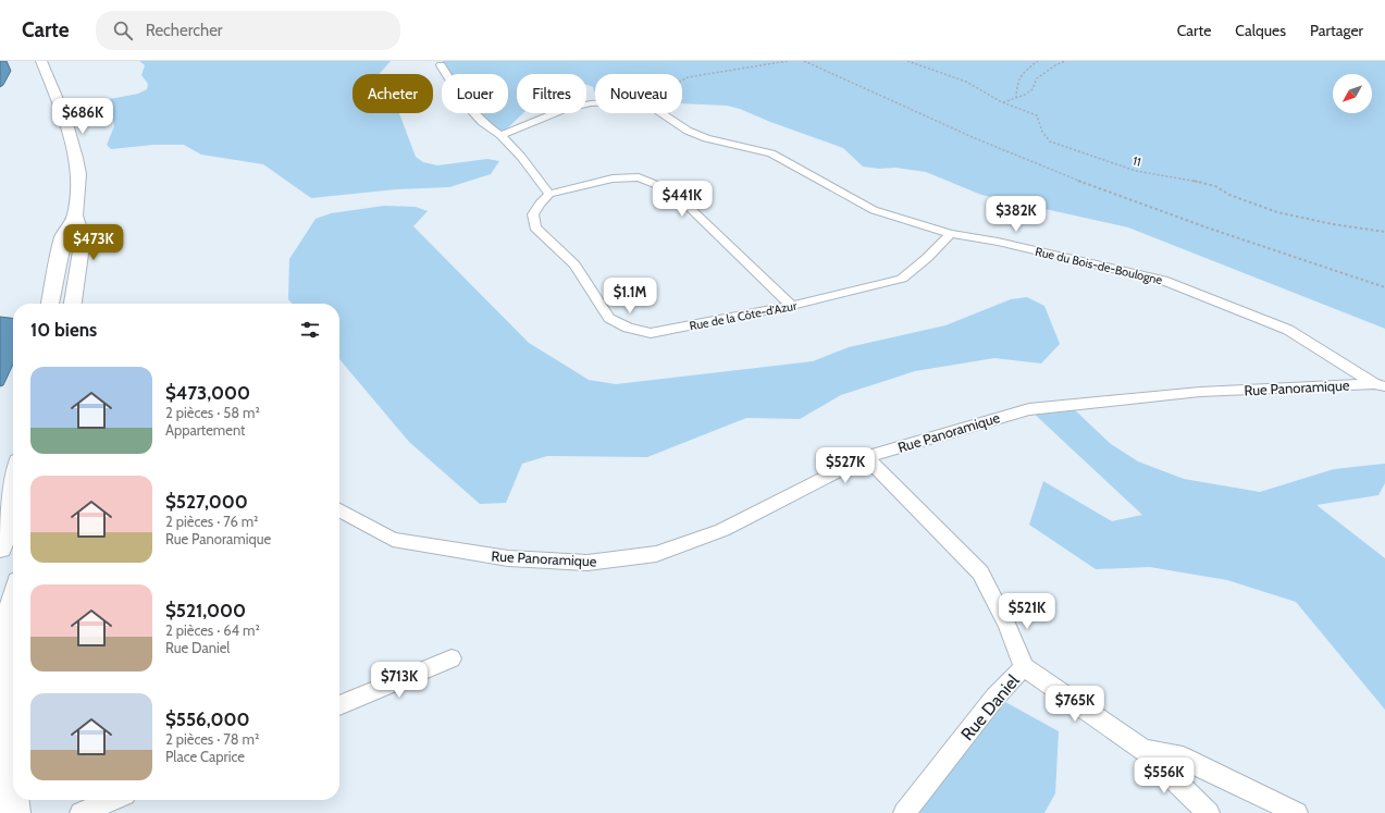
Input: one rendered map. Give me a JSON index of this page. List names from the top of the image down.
{
  "streets": {
    "street": [
      "Rue du Bois-de-Boulogne",
      "Rue de la Côte-d'Azur",
      "Rue Panoramique",
      "Rue Daniel"
    ],
    "path": ["11"]
  },
  "crossings": [
    ["Rue du Bois-de-Boulogne", "Rue de la Côte-d'Azur"],
    ["Rue du Bois-de-Boulogne", "Rue Panoramique"],
    ["Rue Panoramique", "Rue Daniel"]
  ],
  "north": "bottom left",
  "page": {
    "header": "Carte",
    "search": "Rechercher",
    "nav": ["Carte", "Calques", "Partager"],
    "chip": [
      "Acheter",
      "Louer",
      "Filtres",
      "Nouveau"
    ],
    "price": [
      "$686K",
      "$441K",
      "$382K",
      "$473K",
      "$1.1M",
      "$527K",
      "$521K",
      "$713K",
      "$765K",
      "$556K"
    ],
    "heading": "10 biens",
    "list": [
      {
        "name": "$473,000",
        "note": "2 pièces · 58 m² · Appartement"
      },
      {
        "name": "$527,000",
        "note": "2 pièces · 76 m² · Rue Panoramique"
      },
      {
        "name": "$521,000",
        "note": "2 pièces · 64 m² · Rue Daniel"
      },
      {
        "name": "$556,000",
        "note": "2 pièces · 78 m² · Place Caprice"
      }
    ]
  }
}
